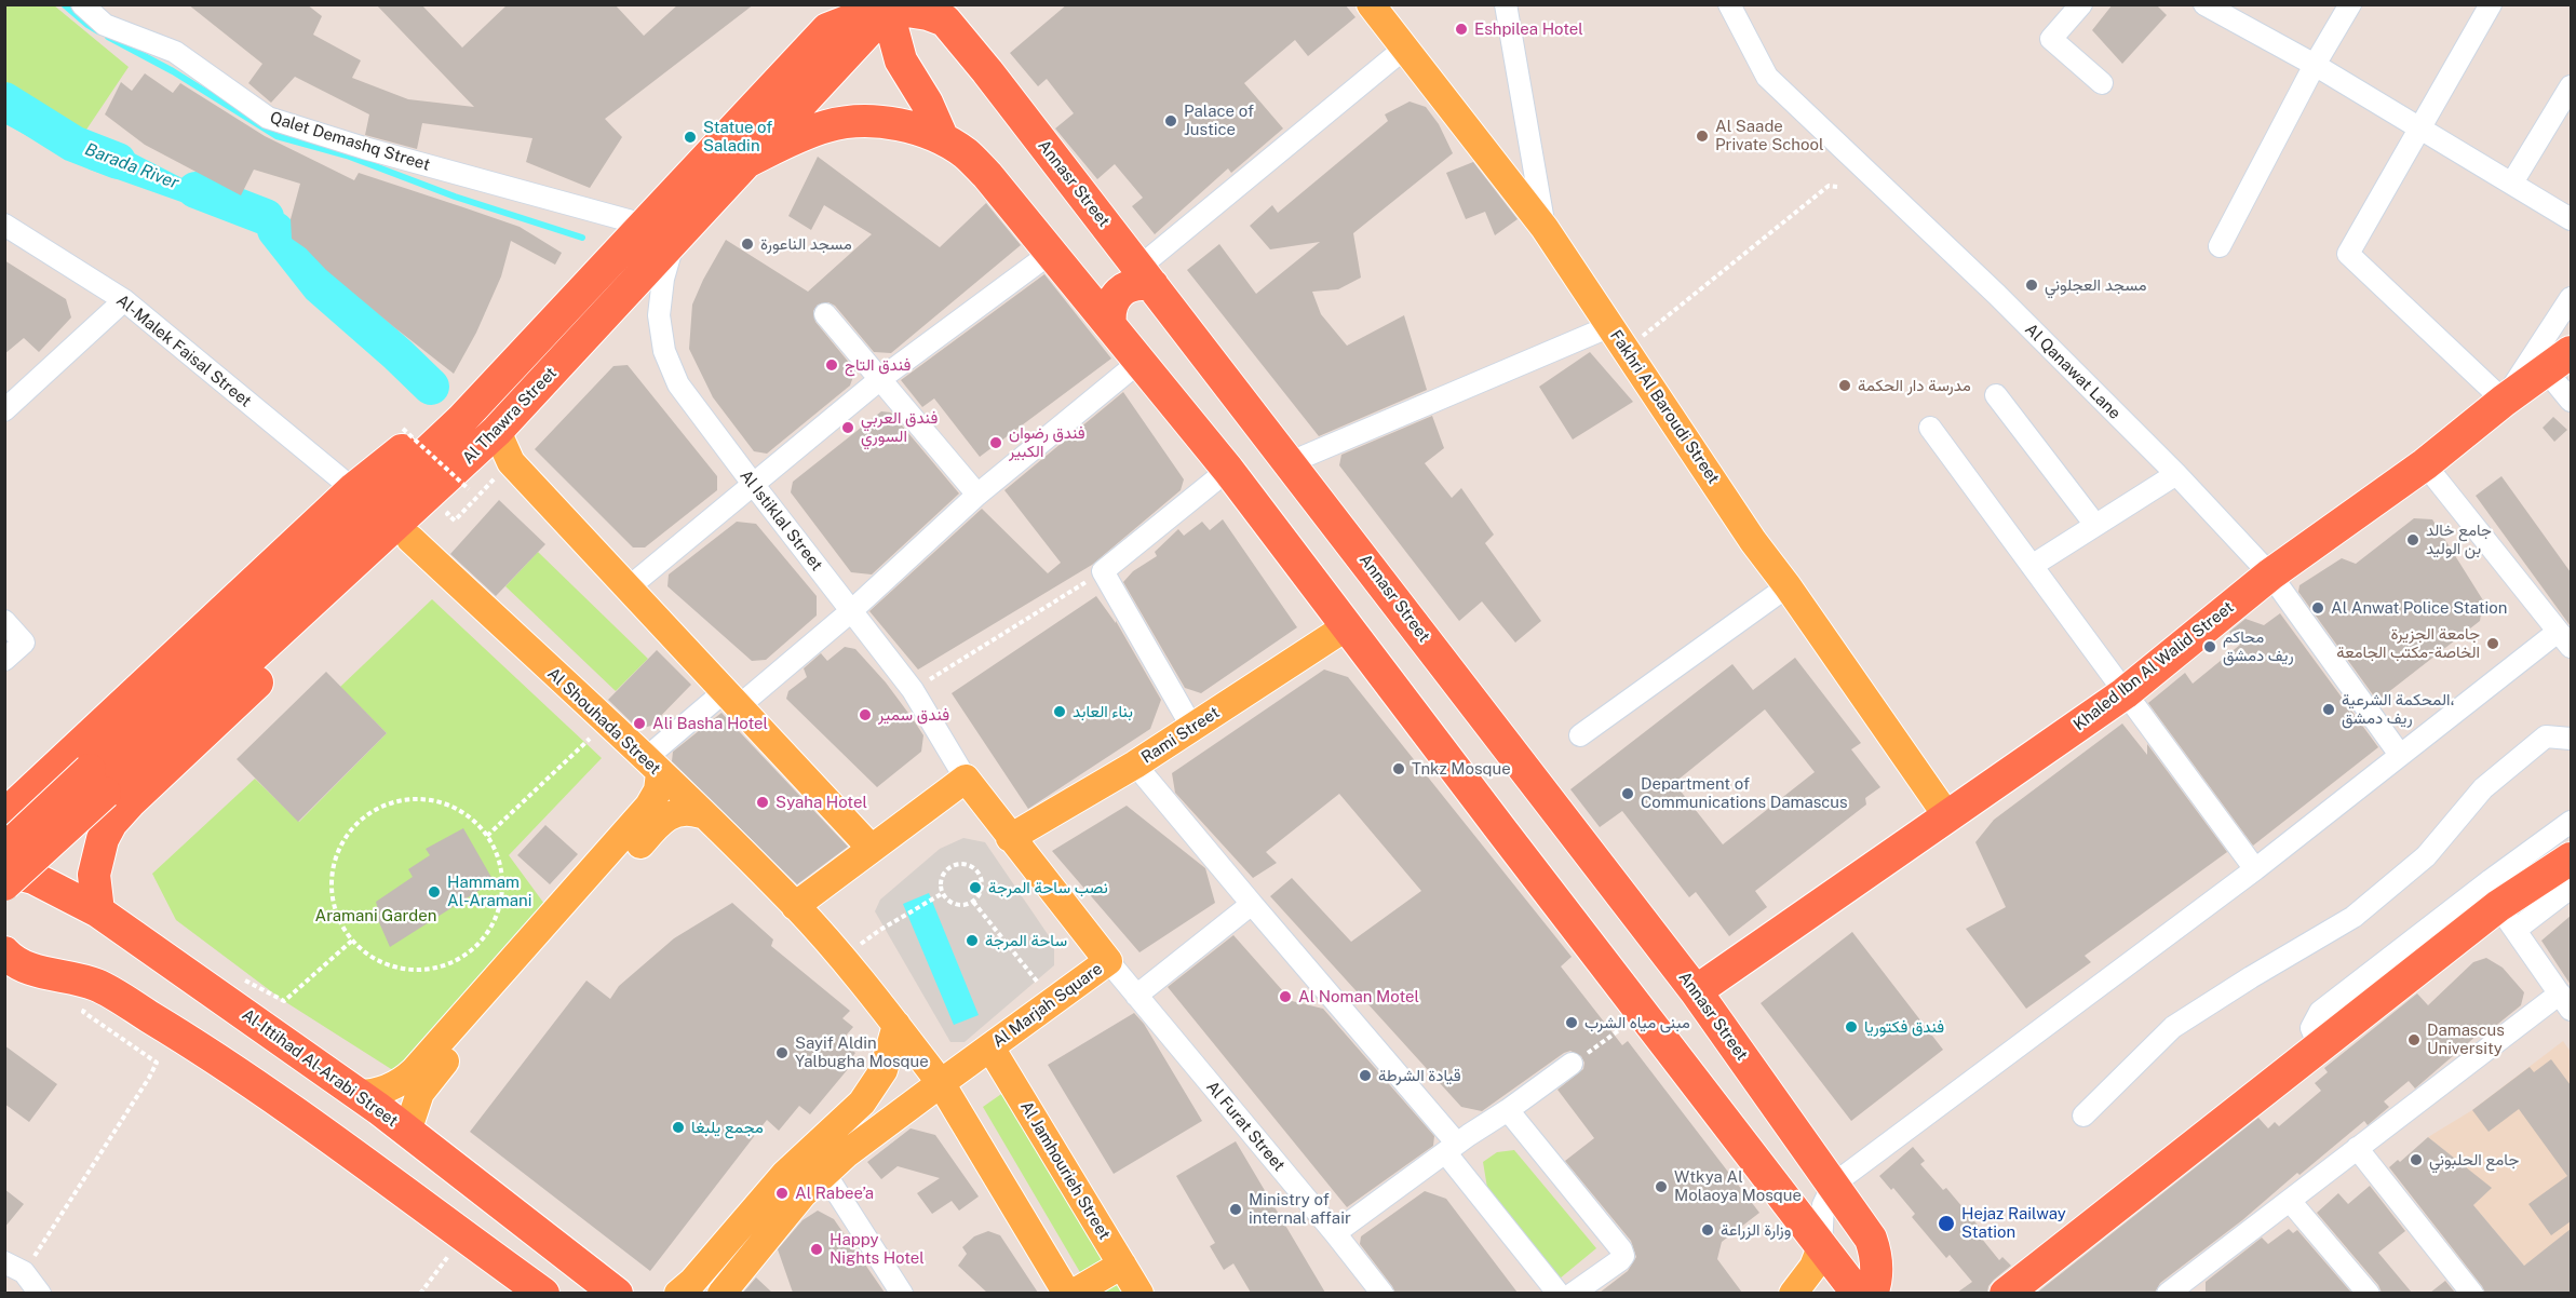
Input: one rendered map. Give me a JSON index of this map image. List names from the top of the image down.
{
  "streets": {
    "highway": [
      "Annasr Street",
      "Al Thawra Street",
      "Khaled Ibn Al Walid Street",
      "Al-Ittihad Al-Arabi Street"
    ],
    "main road": [
      "Fakhri Al Baroudi Street",
      "Al Shouhada Street",
      "Rami Street",
      "Al Marjah Square",
      "Al Jamhourieh Street"
    ],
    "street": [
      "Qalet Demashq Street",
      "Al-Malek Faisal Street",
      "Al Qanawat Lane",
      "Al Istiklal Street",
      "Al Furat Street"
    ]
  },
  "crossings": [
    ["Qalet Demashq Street", "Al Thawra Street"],
    ["Annasr Street", "Khaled Ibn Al Walid Street"],
    ["Al Qanawat Lane", "Khaled Ibn Al Walid Street"],
    ["Fakhri Al Baroudi Street", "Khaled Ibn Al Walid Street"],
    ["Al Thawra Street", "Al Istiklal Street"],
    ["Al Istiklal Street", "Al Marjah Square"],
    ["Rami Street", "Al Marjah Square"],
    ["Al Marjah Square", "Al Furat Street"],
    ["Al Marjah Square", "Al Jamhourieh Street"]
  ],
  "water": ["Barada River"],
  "parks": ["Aramani Garden"],
  "places": [
    "Eshpilea Hotel",
    "Palace of Justice",
    "Al Saade Private School",
    "Statue of Saladin",
    "مسجد الناعورة",
    "مسجد العجلوني",
    "فندق التاج",
    "مدرسة دار الحكمة",
    "فندق العربي السوري",
    "فندق رضوان الكبير",
    "جامع خالد بن الوليد",
    "Al Anwat Police Station",
    "جامعة الجزيرة الخاصة-مكتب الجامعة",
    "محاكم ريف دمشق",
    "المحكمة الشرعية، ريف دمشق",
    "بناء العابد",
    "فندق سمير",
    "Ali Basha Hotel",
    "Tnkz Mosque",
    "Department of Communications Damascus",
    "Syaha Hotel",
    "نصب ساحة المرجة",
    "Hammam Al-Aramani",
    "ساحة المرجة",
    "Al Noman Motel",
    "مبنى مياه الشرب",
    "فندق فكتوريا",
    "Damascus University",
    "Sayif Aldin Yalbugha Mosque",
    "قيادة الشرطة",
    "مجمع يلبغا",
    "جامع الحلبوني",
    "Wtkya Al Molaoya Mosque",
    "Al Rabee’a",
    "Ministry of internal affair",
    "Hejaz Railway Station",
    "وزارة الزراعة",
    "Happy Nights Hotel"
  ]
}
